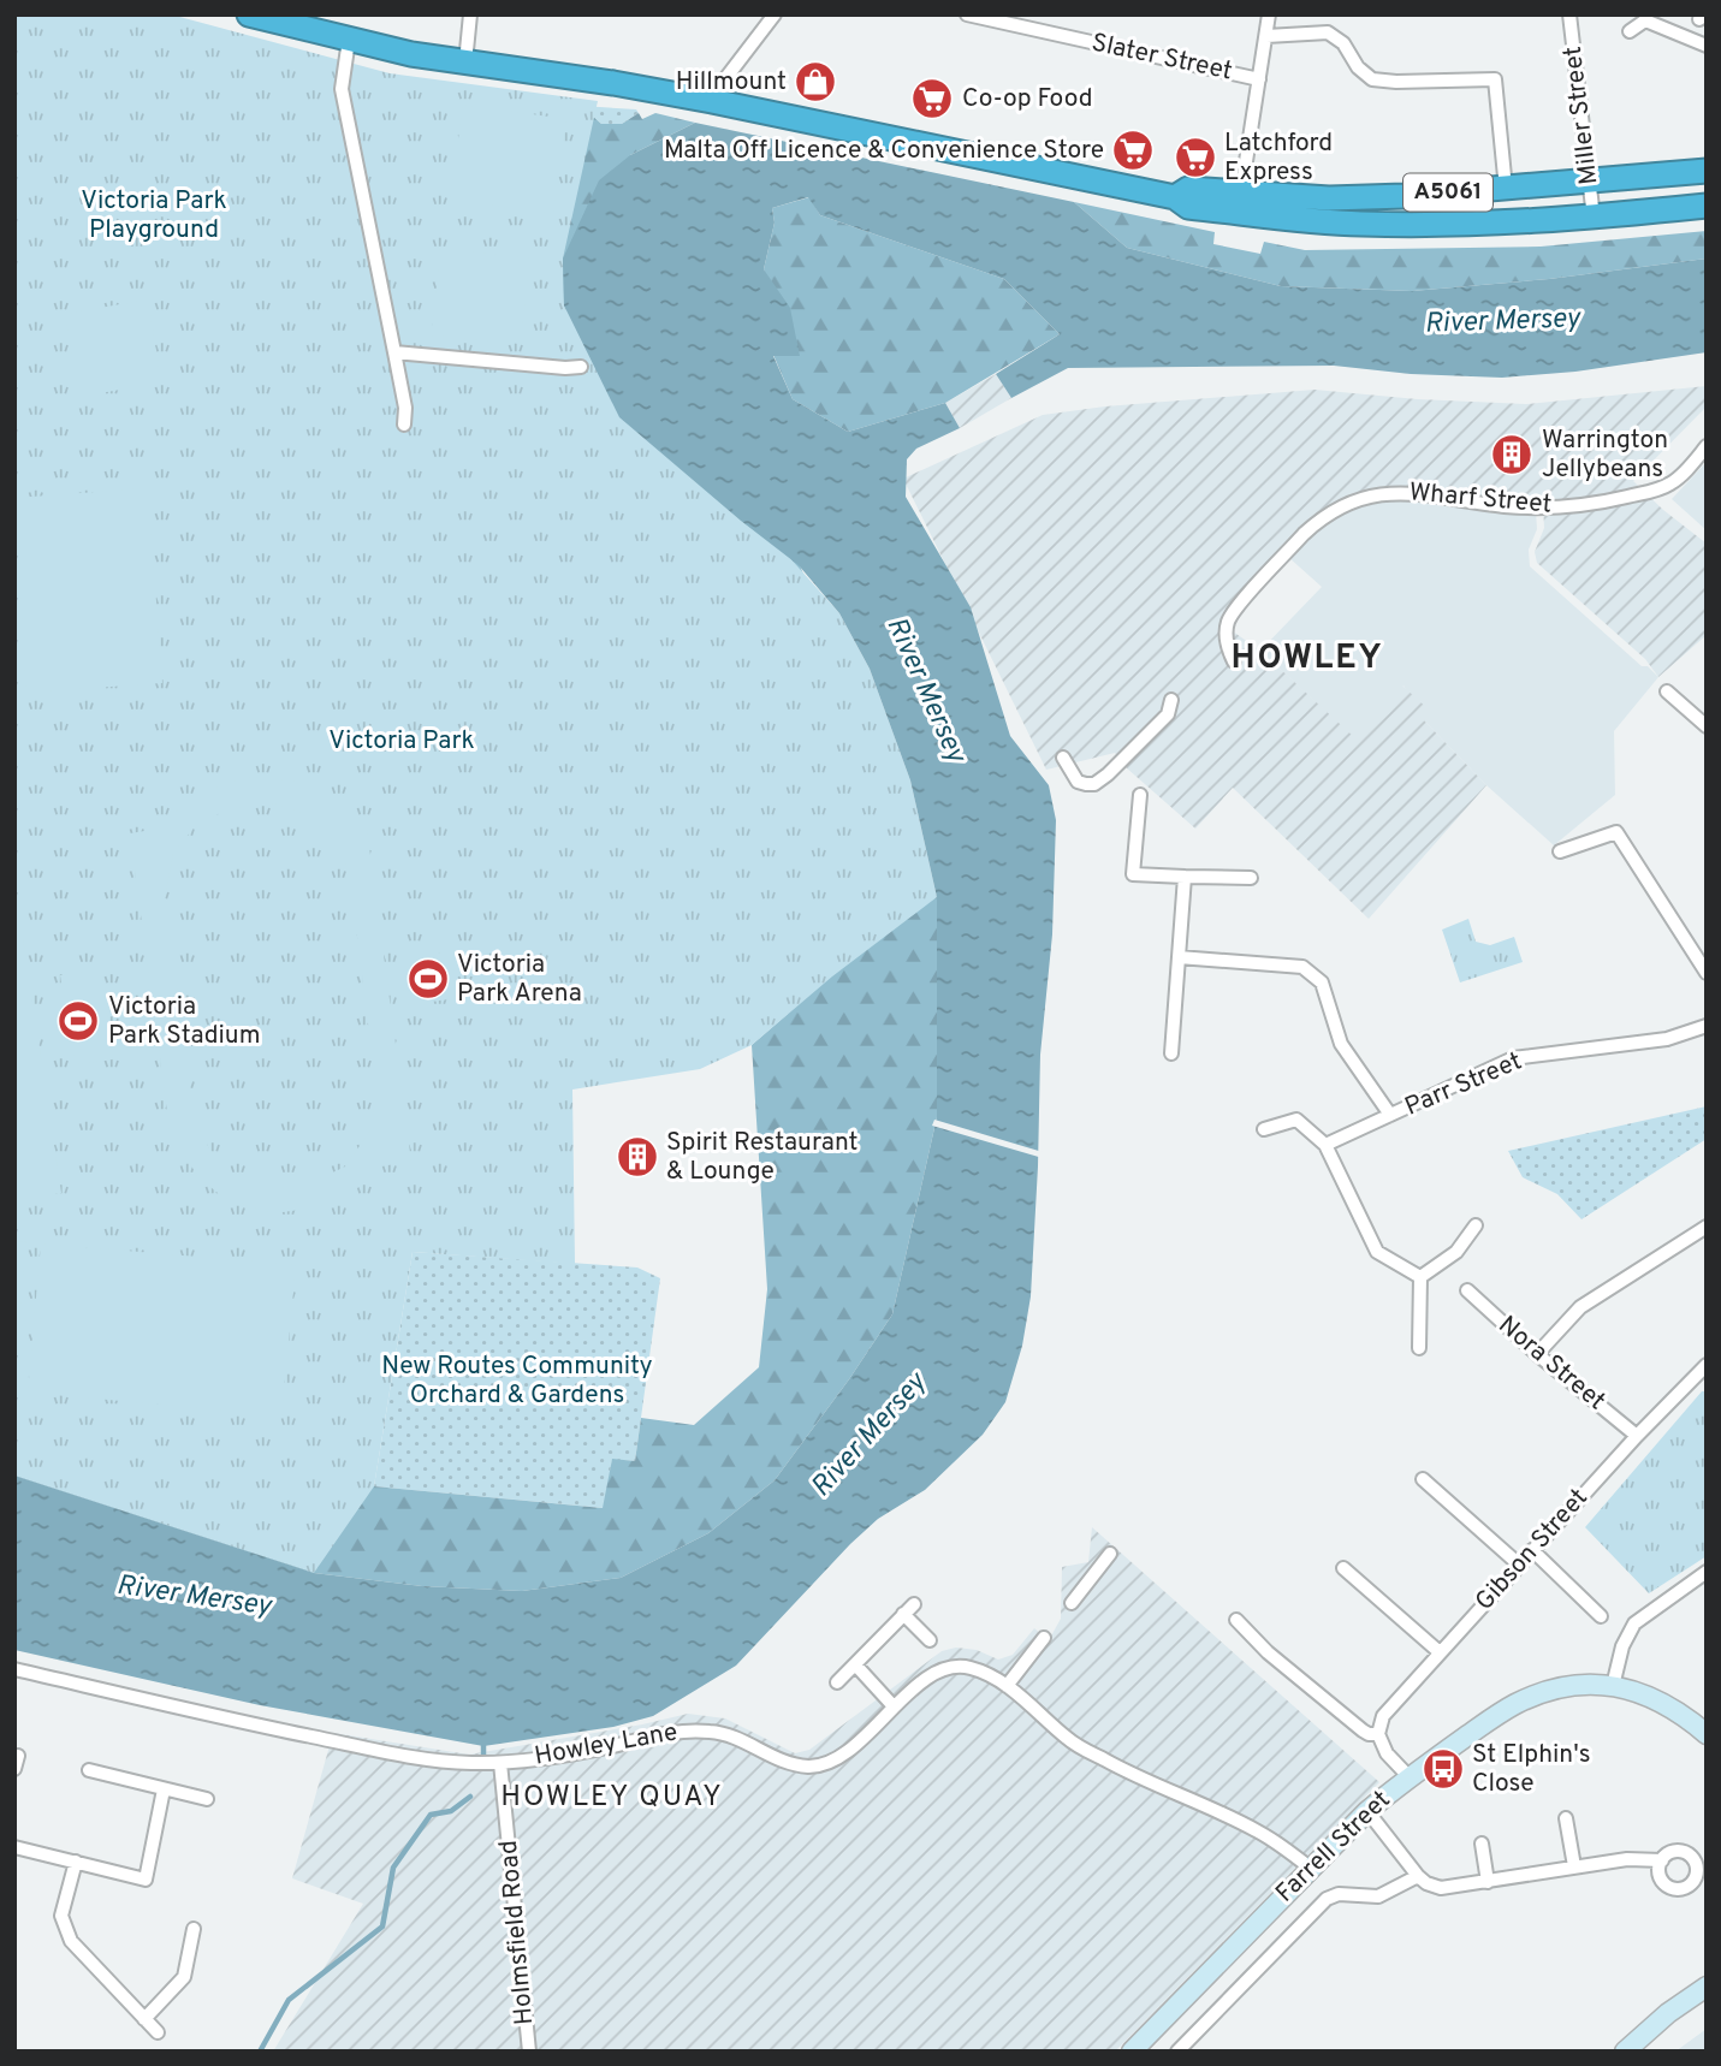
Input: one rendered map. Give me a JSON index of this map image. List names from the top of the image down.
{
  "streets": {
    "highway": ["A5061"],
    "street": [
      "Slater Street",
      "Miller Street",
      "Wharf Street",
      "Parr Street",
      "Nora Street",
      "Gibson Street",
      "Howley Lane",
      "Farrell Street",
      "Holmsfield Road"
    ]
  },
  "crossings": [
    ["Miller Street", "A5061"],
    ["Nora Street", "Gibson Street"],
    ["Howley Lane", "Farrell Street"],
    ["Howley Lane", "Holmsfield Road"]
  ],
  "districts": ["HOWLEY", "HOWLEY QUAY"],
  "water": ["River Mersey"],
  "parks": ["Victoria Park Playground", "Victoria Park", "New Routes Community Orchard & Gardens"],
  "places": {
    "shop": ["Hillmount"],
    "supermarket": ["Co-op Food", "Malta Off Licence & Convenience Store", "Latchford Express"],
    "building": ["Warrington Jellybeans", "Spirit Restaurant & Lounge"],
    "sports": ["Victoria Park Arena", "Victoria Park Stadium"],
    "bus stop": ["St Elphin's Close"]
  }
}
